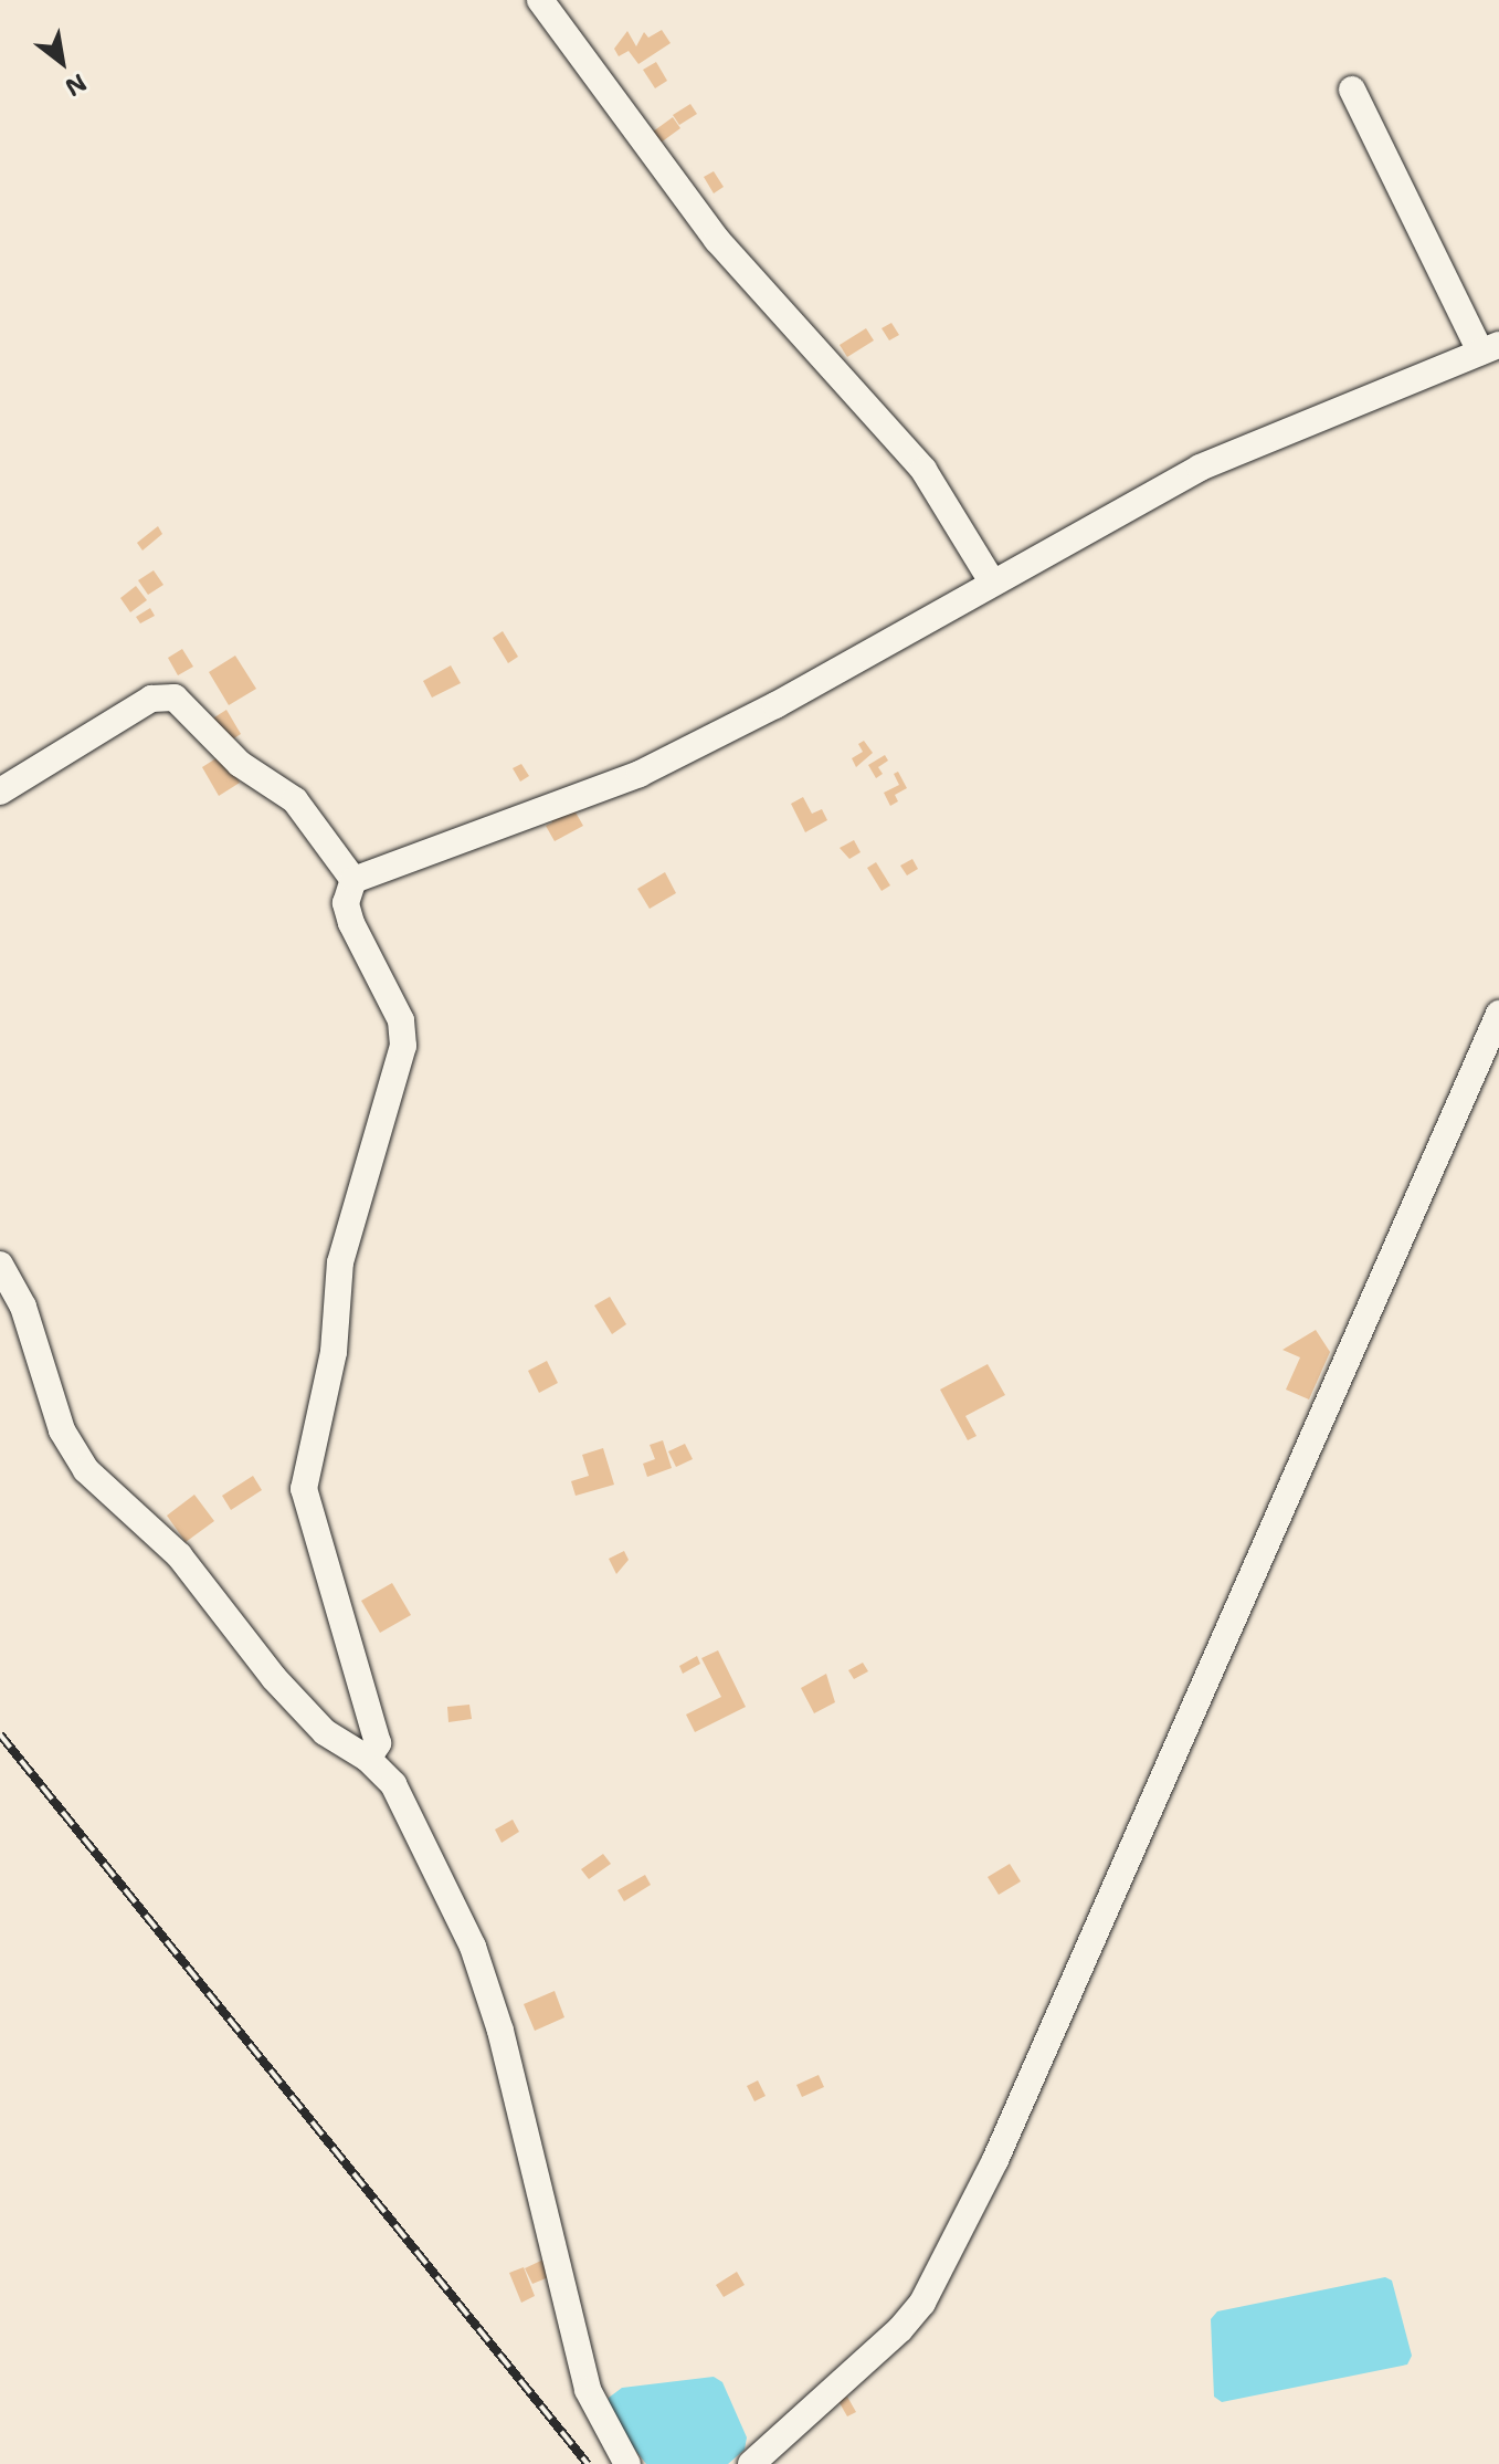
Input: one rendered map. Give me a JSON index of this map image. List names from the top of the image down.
{
  "north": "bottom right"
}
